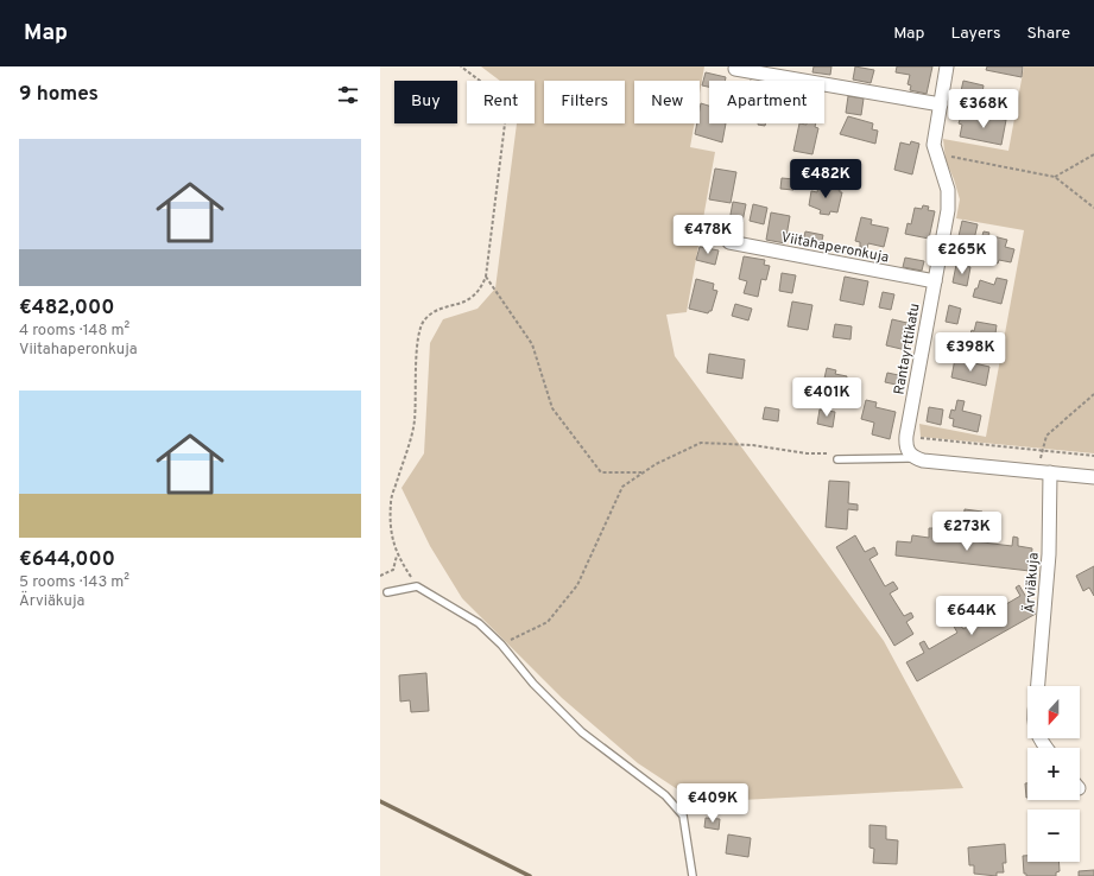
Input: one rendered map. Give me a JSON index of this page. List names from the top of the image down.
{
  "streets": {
    "street": ["Viitahaperonkuja", "Rantayrttikatu", "Ärviäkuja"]
  },
  "crossings": [
    ["Viitahaperonkuja", "Rantayrttikatu"]
  ],
  "north": "bottom",
  "page": {
    "header": "Map",
    "nav": ["Map", "Layers", "Share"],
    "heading": "9 homes",
    "chip": [
      "Buy",
      "Rent",
      "Filters",
      "New",
      "Apartment"
    ],
    "price": [
      "€368K",
      "€482K",
      "€478K",
      "€265K",
      "€398K",
      "€401K",
      "€273K",
      "€644K",
      "€409K"
    ],
    "list": [
      {
        "name": "€482,000",
        "note": "4 rooms · 148 m² · Viitahaperonkuja"
      },
      {
        "name": "€644,000",
        "note": "5 rooms · 143 m² · Ärviäkuja"
      }
    ],
    "map_buttons": ["+", "−"]
  }
}
